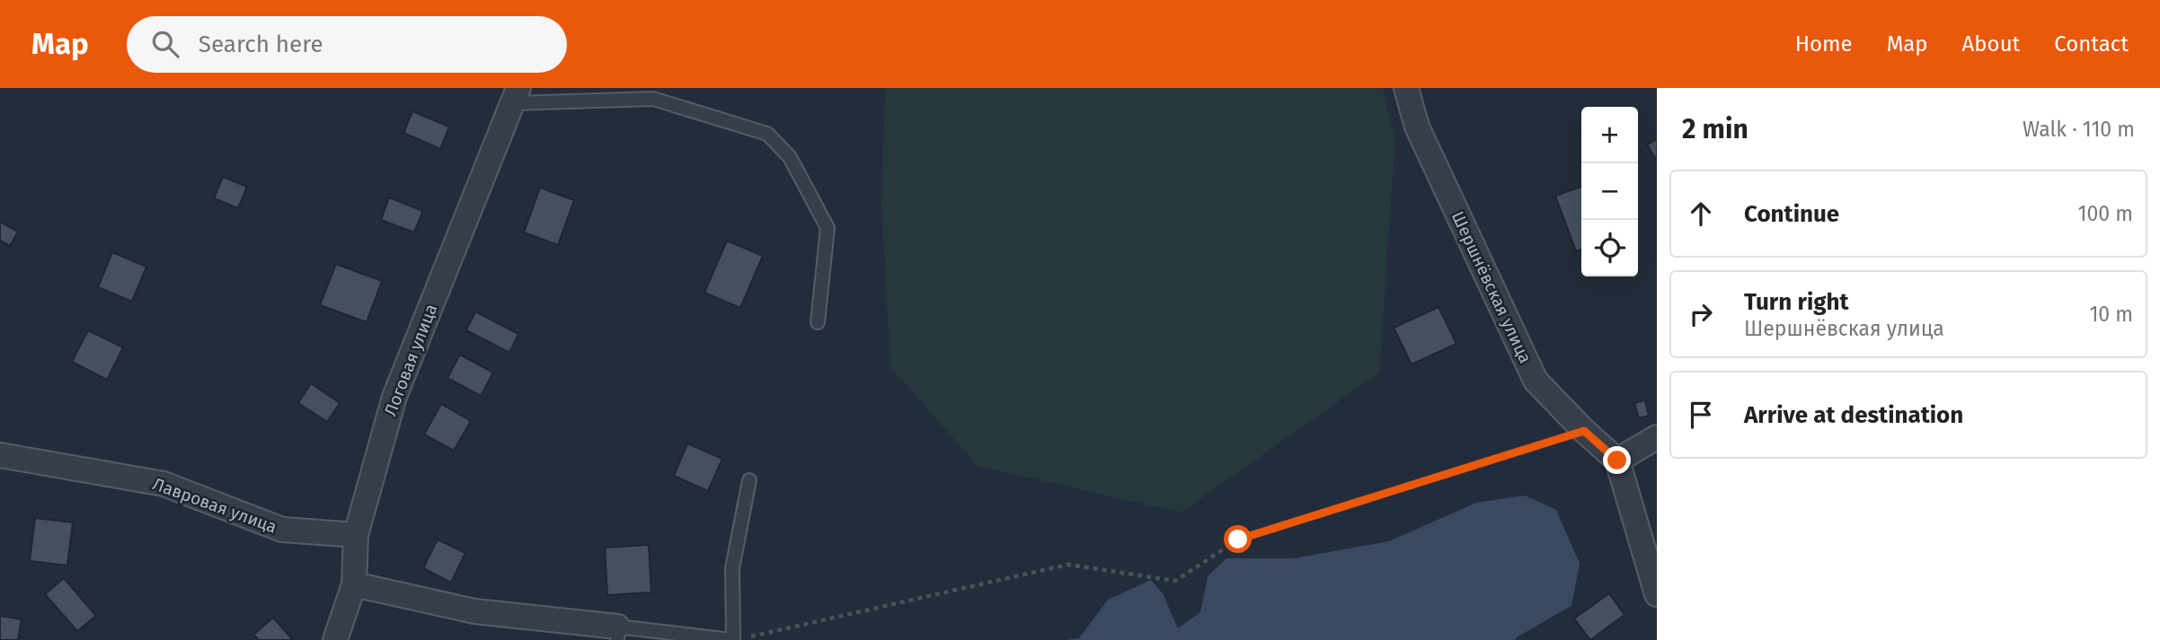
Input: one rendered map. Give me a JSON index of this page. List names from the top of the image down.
{
  "streets": {
    "street": ["Шершнёвская улица", "Логовая улица", "Лавровая улица"]
  },
  "crossings": [
    ["Логовая улица", "Лавровая улица"]
  ],
  "page": {
    "header": "Map",
    "search": "Search here",
    "nav": [
      "Home",
      "Map",
      "About",
      "Contact"
    ],
    "heading": ["2 min", "Walk · 110 m"],
    "map_buttons": ["+", "−"],
    "list": [
      ["Continue", "100 m"],
      ["Turn right", "Шершнёвская улица", "10 m"],
      "Arrive at destination"
    ]
  }
}
